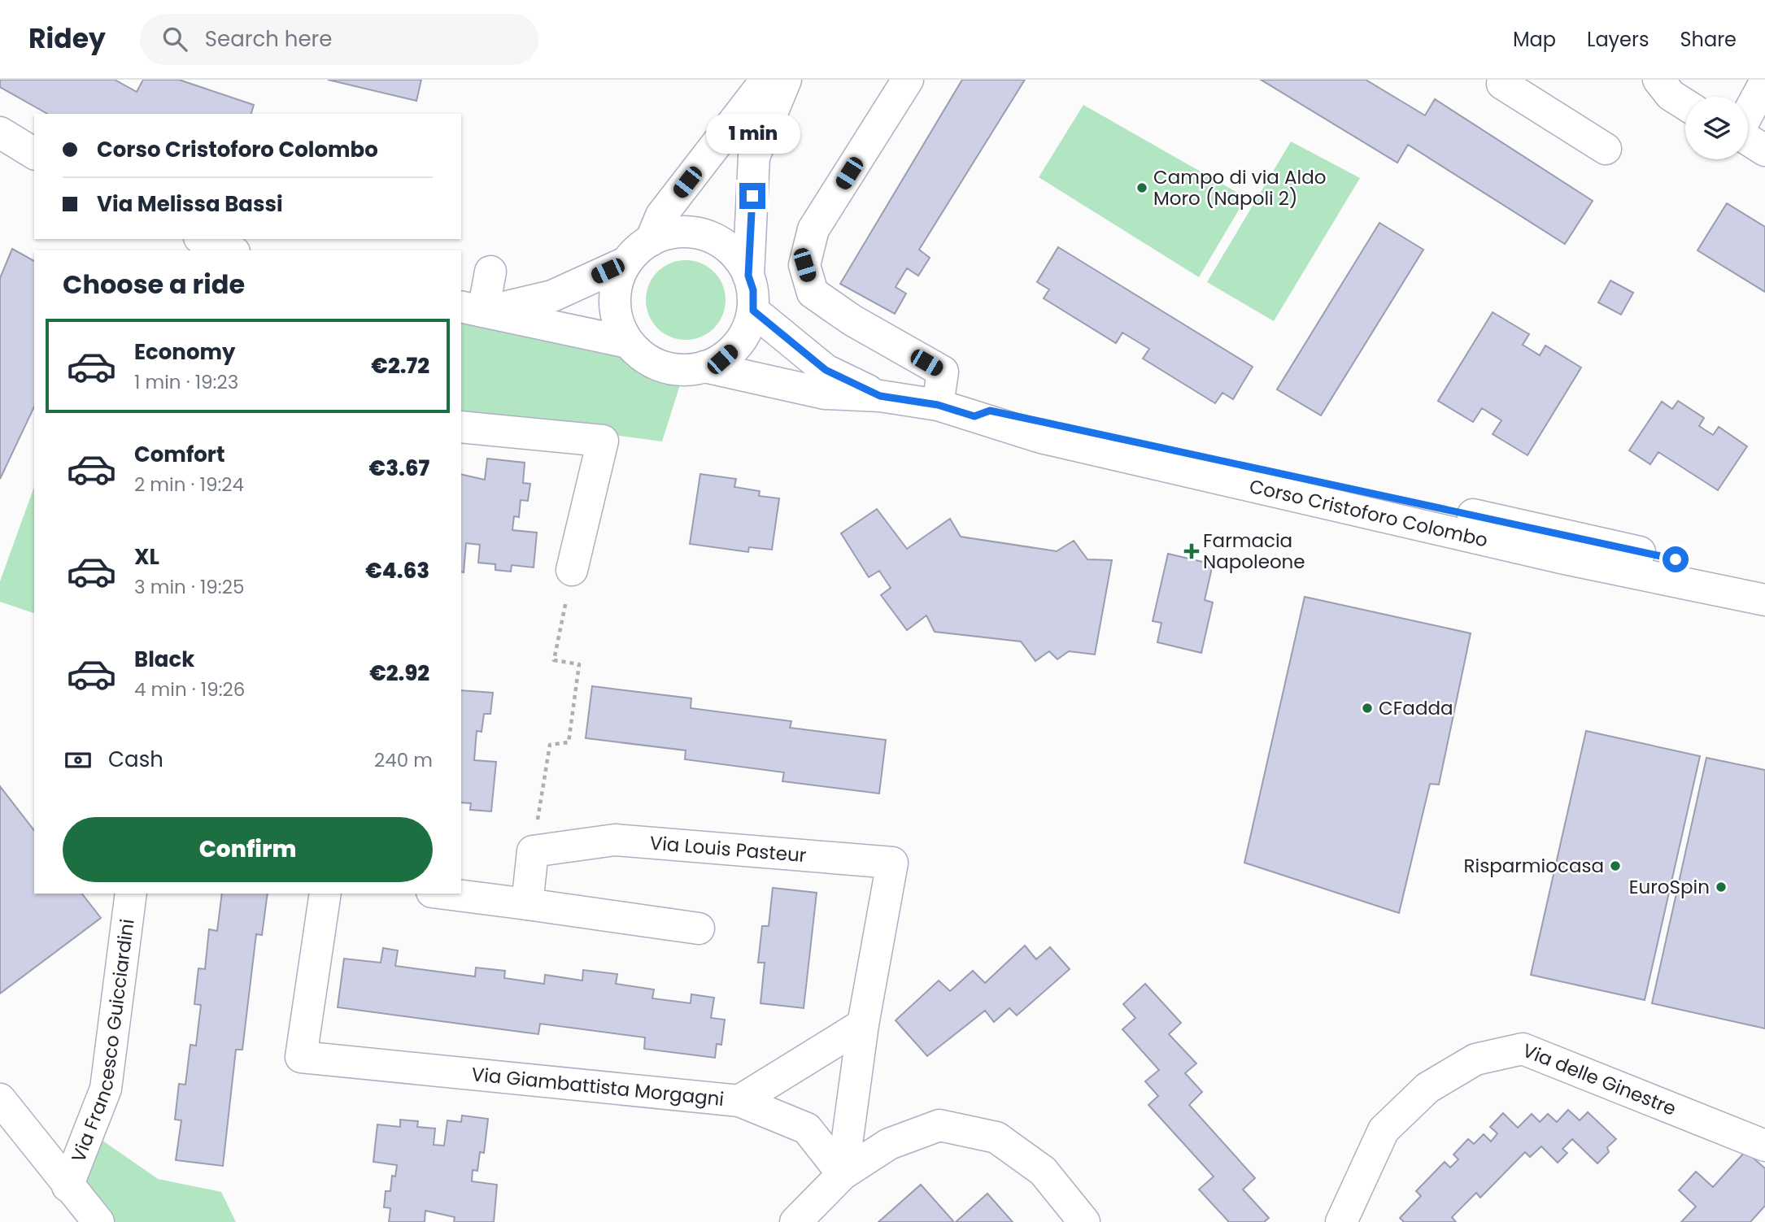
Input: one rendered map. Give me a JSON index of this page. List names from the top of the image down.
{
  "streets": {
    "street": [
      "Corso Cristoforo Colombo",
      "Via Louis Pasteur",
      "Via Francesco Guicciardini",
      "Via delle Ginestre",
      "Via Giambattista Morgagni"
    ]
  },
  "crossings": [
    ["Via Louis Pasteur", "Via Giambattista Morgagni"]
  ],
  "places": {
    "other": [
      "Campo di via Aldo Moro (Napoli 2)",
      "CFadda",
      "Risparmiocasa",
      "EuroSpin"
    ],
    "health": ["Farmacia Napoleone"]
  },
  "page": {
    "header": "Ridey",
    "search": "Search here",
    "nav": ["Map", "Layers", "Share"],
    "bubble": "1 min",
    "banner": ["Corso Cristoforo Colombo", "Via Melissa Bassi"],
    "heading": "Choose a ride",
    "list": [
      {
        "name": "Economy",
        "note": "1 min · 19:23",
        "value": "€2.72"
      },
      {
        "name": "Comfort",
        "note": "2 min · 19:24",
        "value": "€3.67"
      },
      {
        "name": "XL",
        "note": "3 min · 19:25",
        "value": "€4.63"
      },
      {
        "name": "Black",
        "note": "4 min · 19:26",
        "value": "€2.92"
      }
    ],
    "pay": ["Cash", "240 m"],
    "buttons": "Confirm"
  }
}
